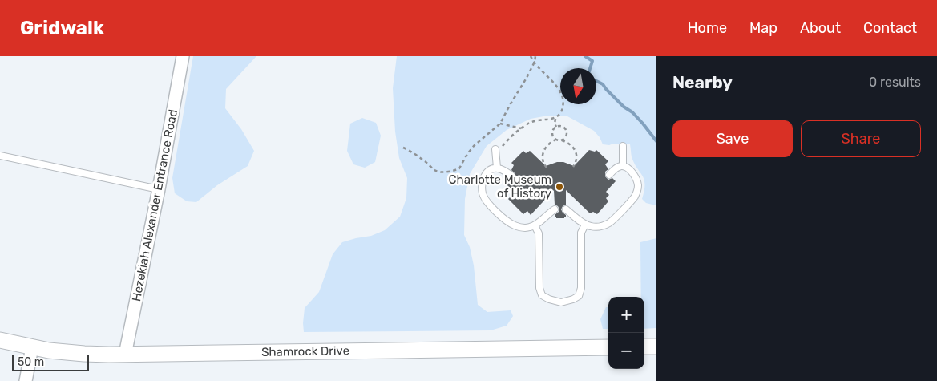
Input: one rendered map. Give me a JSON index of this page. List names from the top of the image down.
{
  "streets": {
    "street": ["Hezekiah Alexander Entrance Road", "Shamrock Drive"]
  },
  "crossings": [
    ["Hezekiah Alexander Entrance Road", "Shamrock Drive"]
  ],
  "places": ["Charlotte Museum of History"],
  "scale_bar": "50 m",
  "north": "bottom",
  "page": {
    "header": "Gridwalk",
    "nav": [
      "Home",
      "Map",
      "About",
      "Contact"
    ],
    "heading": ["Nearby", "0 results"],
    "buttons": ["Save", "Share"],
    "map_buttons": ["+", "−"],
    "scale": "50 m"
  }
}
